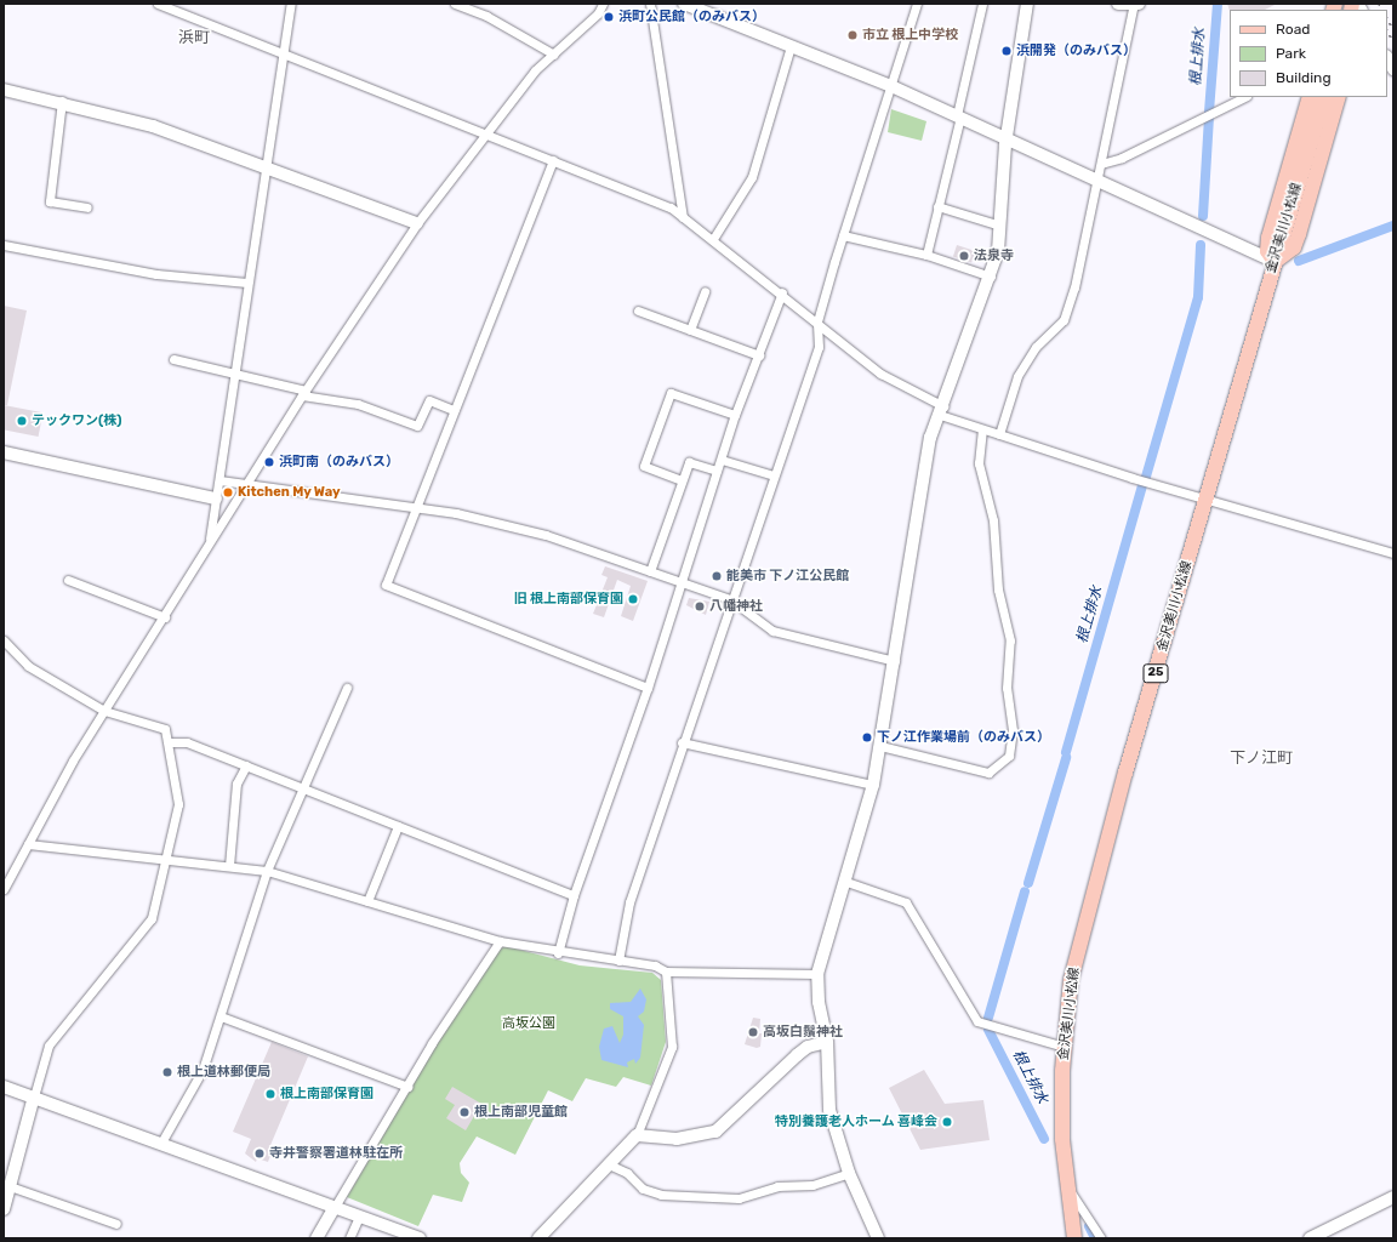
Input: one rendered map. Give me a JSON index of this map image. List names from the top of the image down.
{
  "streets": {
    "main road": ["金沢美川小松線", "25"]
  },
  "districts": ["浜町", "下ノ江町"],
  "water": ["根上排水"],
  "parks": ["高坂公園"],
  "places": [
    "浜町公民館（のみバス）",
    "市立 根上中学校",
    "浜開発（のみバス）",
    "法泉寺",
    "テックワン(株)",
    "浜町南（のみバス）",
    "Kitchen My Way",
    "能美市 下ノ江公民館",
    "旧 根上南部保育園",
    "八幡神社",
    "下ノ江作業場前（のみバス）",
    "高坂白鬚神社",
    "根上道林郵便局",
    "根上南部保育園",
    "根上南部児童館",
    "特別養護老人ホーム 喜峰会",
    "寺井警察署道林駐在所"
  ],
  "legend": ["Road", "Park", "Building"]
}
